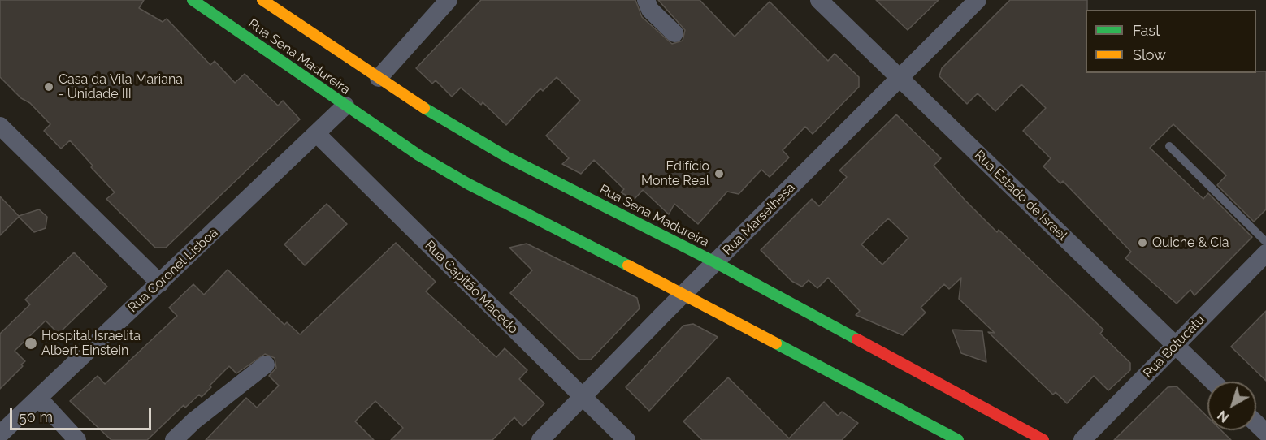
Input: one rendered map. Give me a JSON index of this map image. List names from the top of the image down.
{
  "streets": {
    "main road": ["Rua Sena Madureira"],
    "street": [
      "Rua Estado de Israel",
      "Rua Marselhesa",
      "Rua Coronel Lisboa",
      "Rua Capitão Macedo",
      "Rua Botucatu"
    ]
  },
  "crossings": [
    ["Rua Sena Madureira", "Rua Marselhesa"],
    ["Rua Sena Madureira", "Rua Coronel Lisboa"],
    ["Rua Estado de Israel", "Rua Marselhesa"],
    ["Rua Estado de Israel", "Rua Botucatu"],
    ["Rua Marselhesa", "Rua Capitão Macedo"],
    ["Rua Coronel Lisboa", "Rua Capitão Macedo"]
  ],
  "places": [
    "Casa da Vila Mariana - Unidade III",
    "Edifício Monte Real",
    "Quiche & Cia",
    "Hospital Israelita Albert Einstein"
  ],
  "legend": ["Fast", "Slow"],
  "scale_bar": "50 m",
  "north": "bottom left"
}
